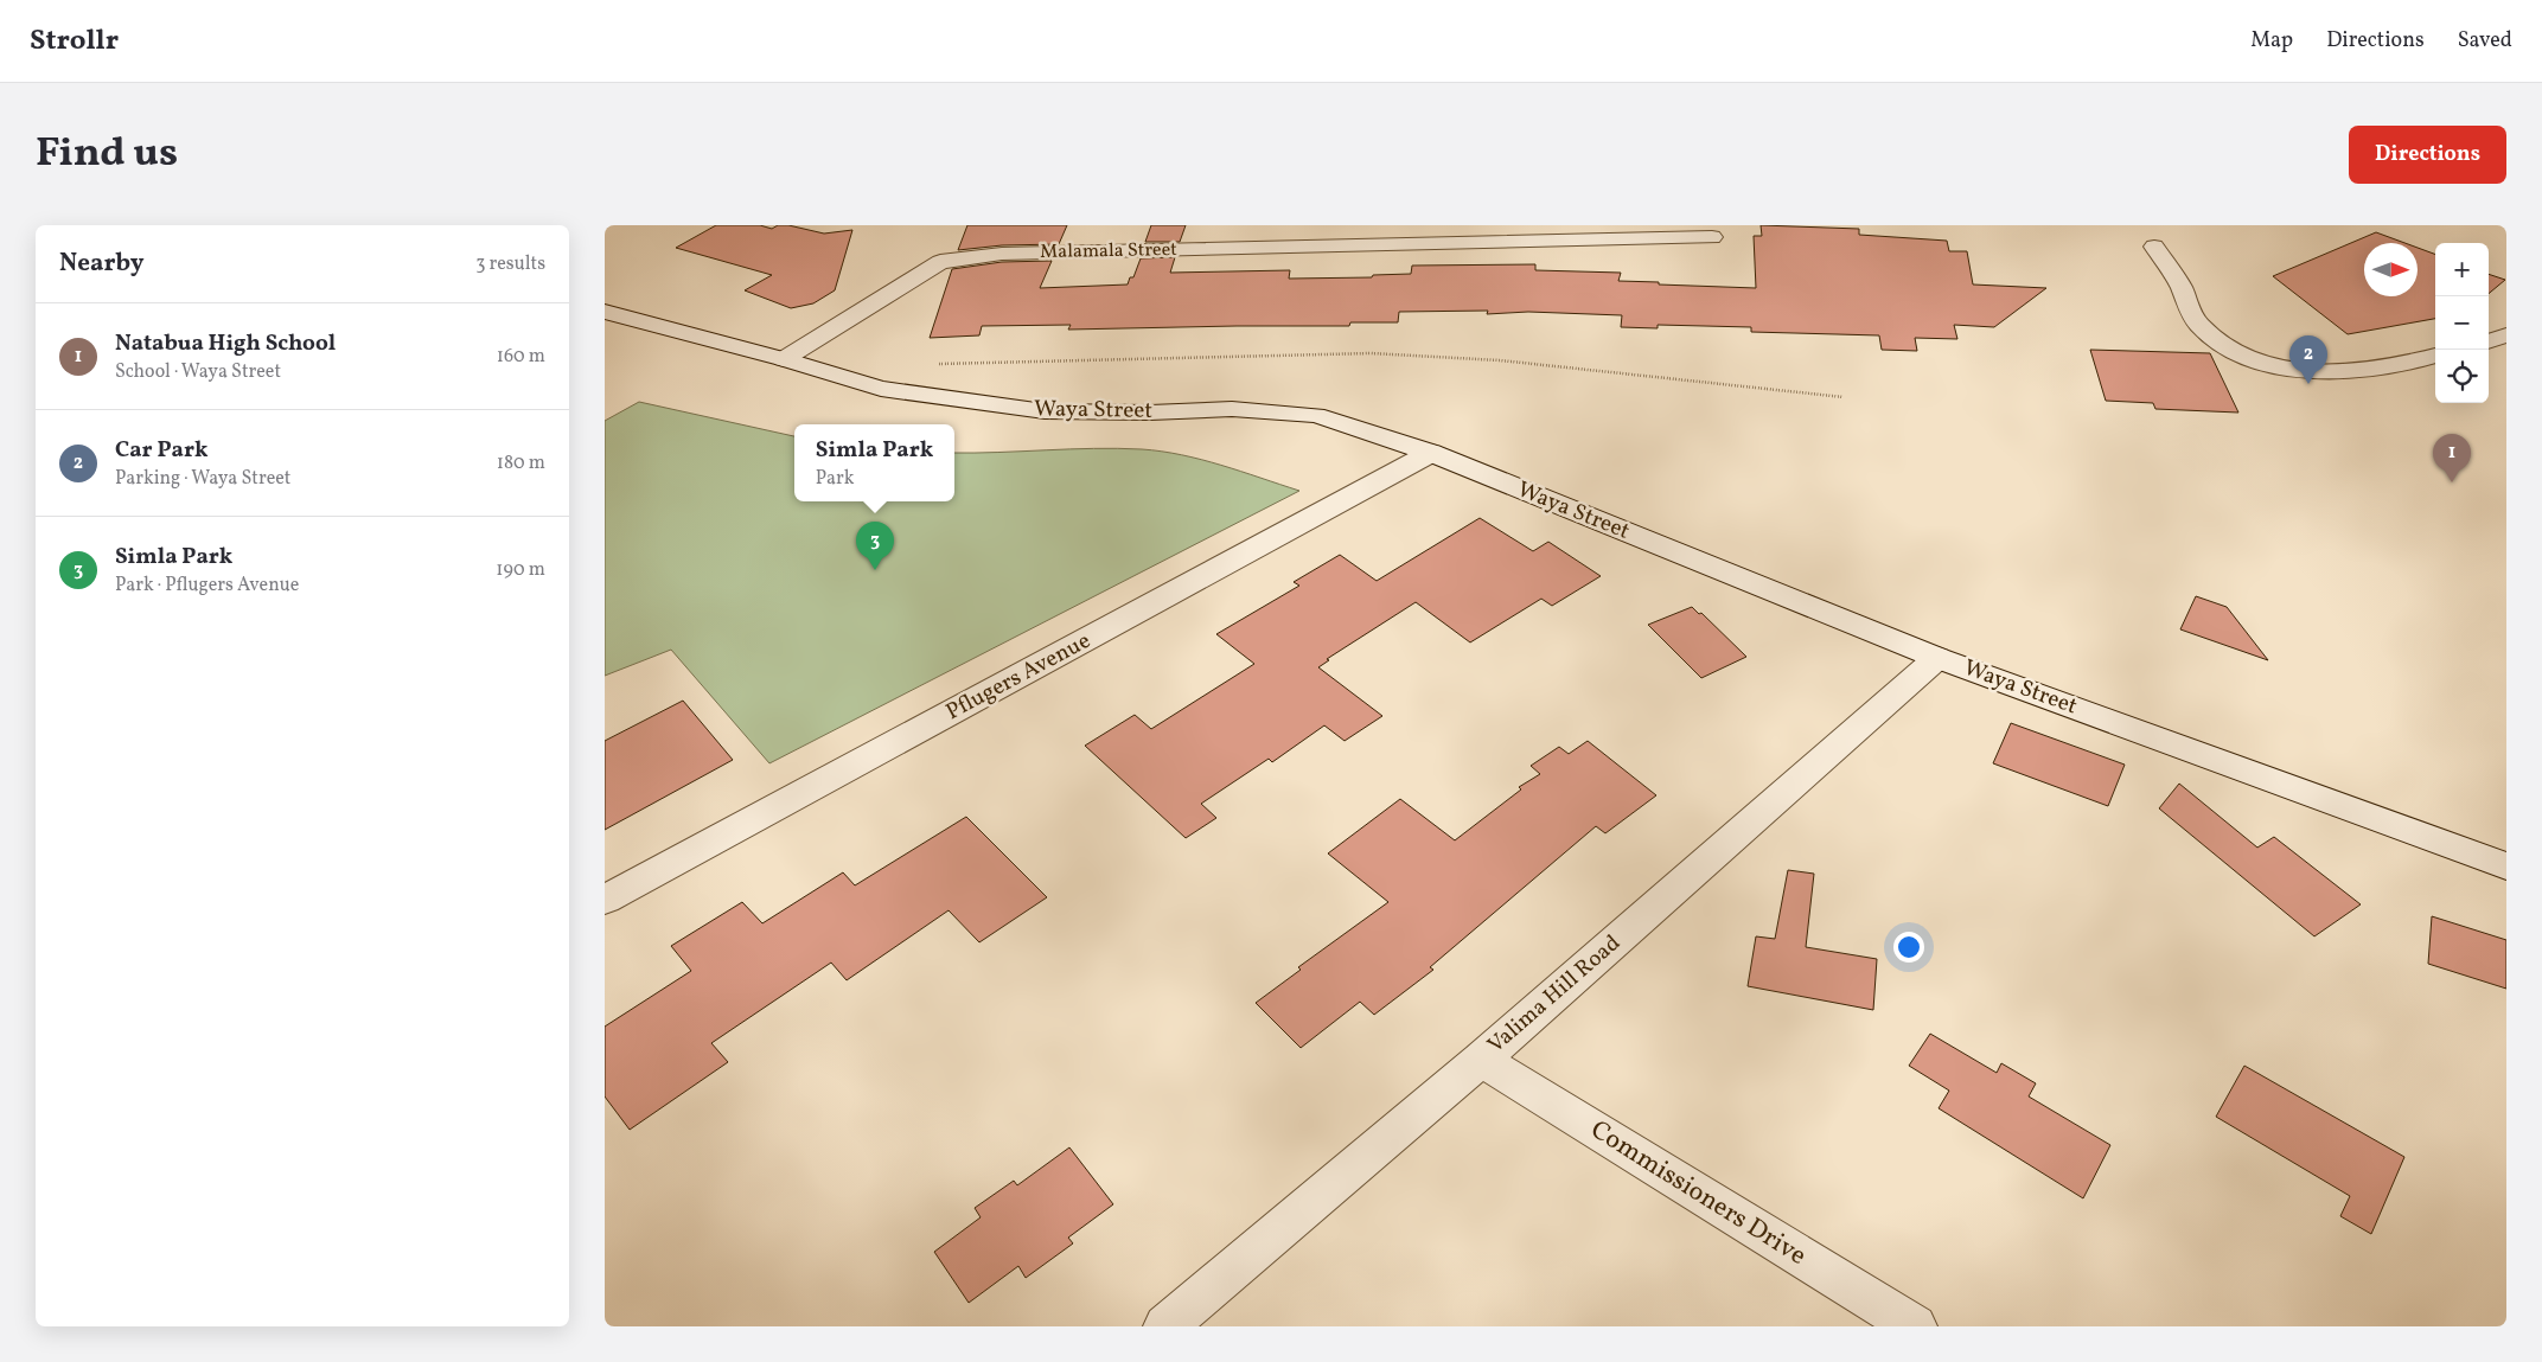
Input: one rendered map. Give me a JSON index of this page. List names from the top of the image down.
{
  "streets": {
    "street": [
      "Malamala Street",
      "Waya Street",
      "Pflugers Avenue",
      "Valima Hill Road",
      "Commissioners Drive"
    ]
  },
  "crossings": [
    ["Malamala Street", "Waya Street"],
    ["Waya Street", "Pflugers Avenue"],
    ["Waya Street", "Valima Hill Road"],
    ["Valima Hill Road", "Commissioners Drive"]
  ],
  "north": "right",
  "page": {
    "header": "Strollr",
    "nav": ["Map", "Directions", "Saved"],
    "title": "Find us",
    "buttons": "Directions",
    "heading": ["Nearby", "3 results"],
    "map_buttons": ["+", "−"],
    "list": [
      {
        "mark": "1",
        "name": "Natabua High School",
        "note": "School · Waya Street",
        "value": "160 m"
      },
      {
        "mark": "2",
        "name": "Car Park",
        "note": "Parking · Waya Street",
        "value": "180 m"
      },
      {
        "mark": "3",
        "name": "Simla Park",
        "note": "Park · Pflugers Avenue",
        "value": "190 m"
      }
    ],
    "pins": ["2", "1", "3"],
    "popup": ["Simla Park", "Park"]
  }
}
